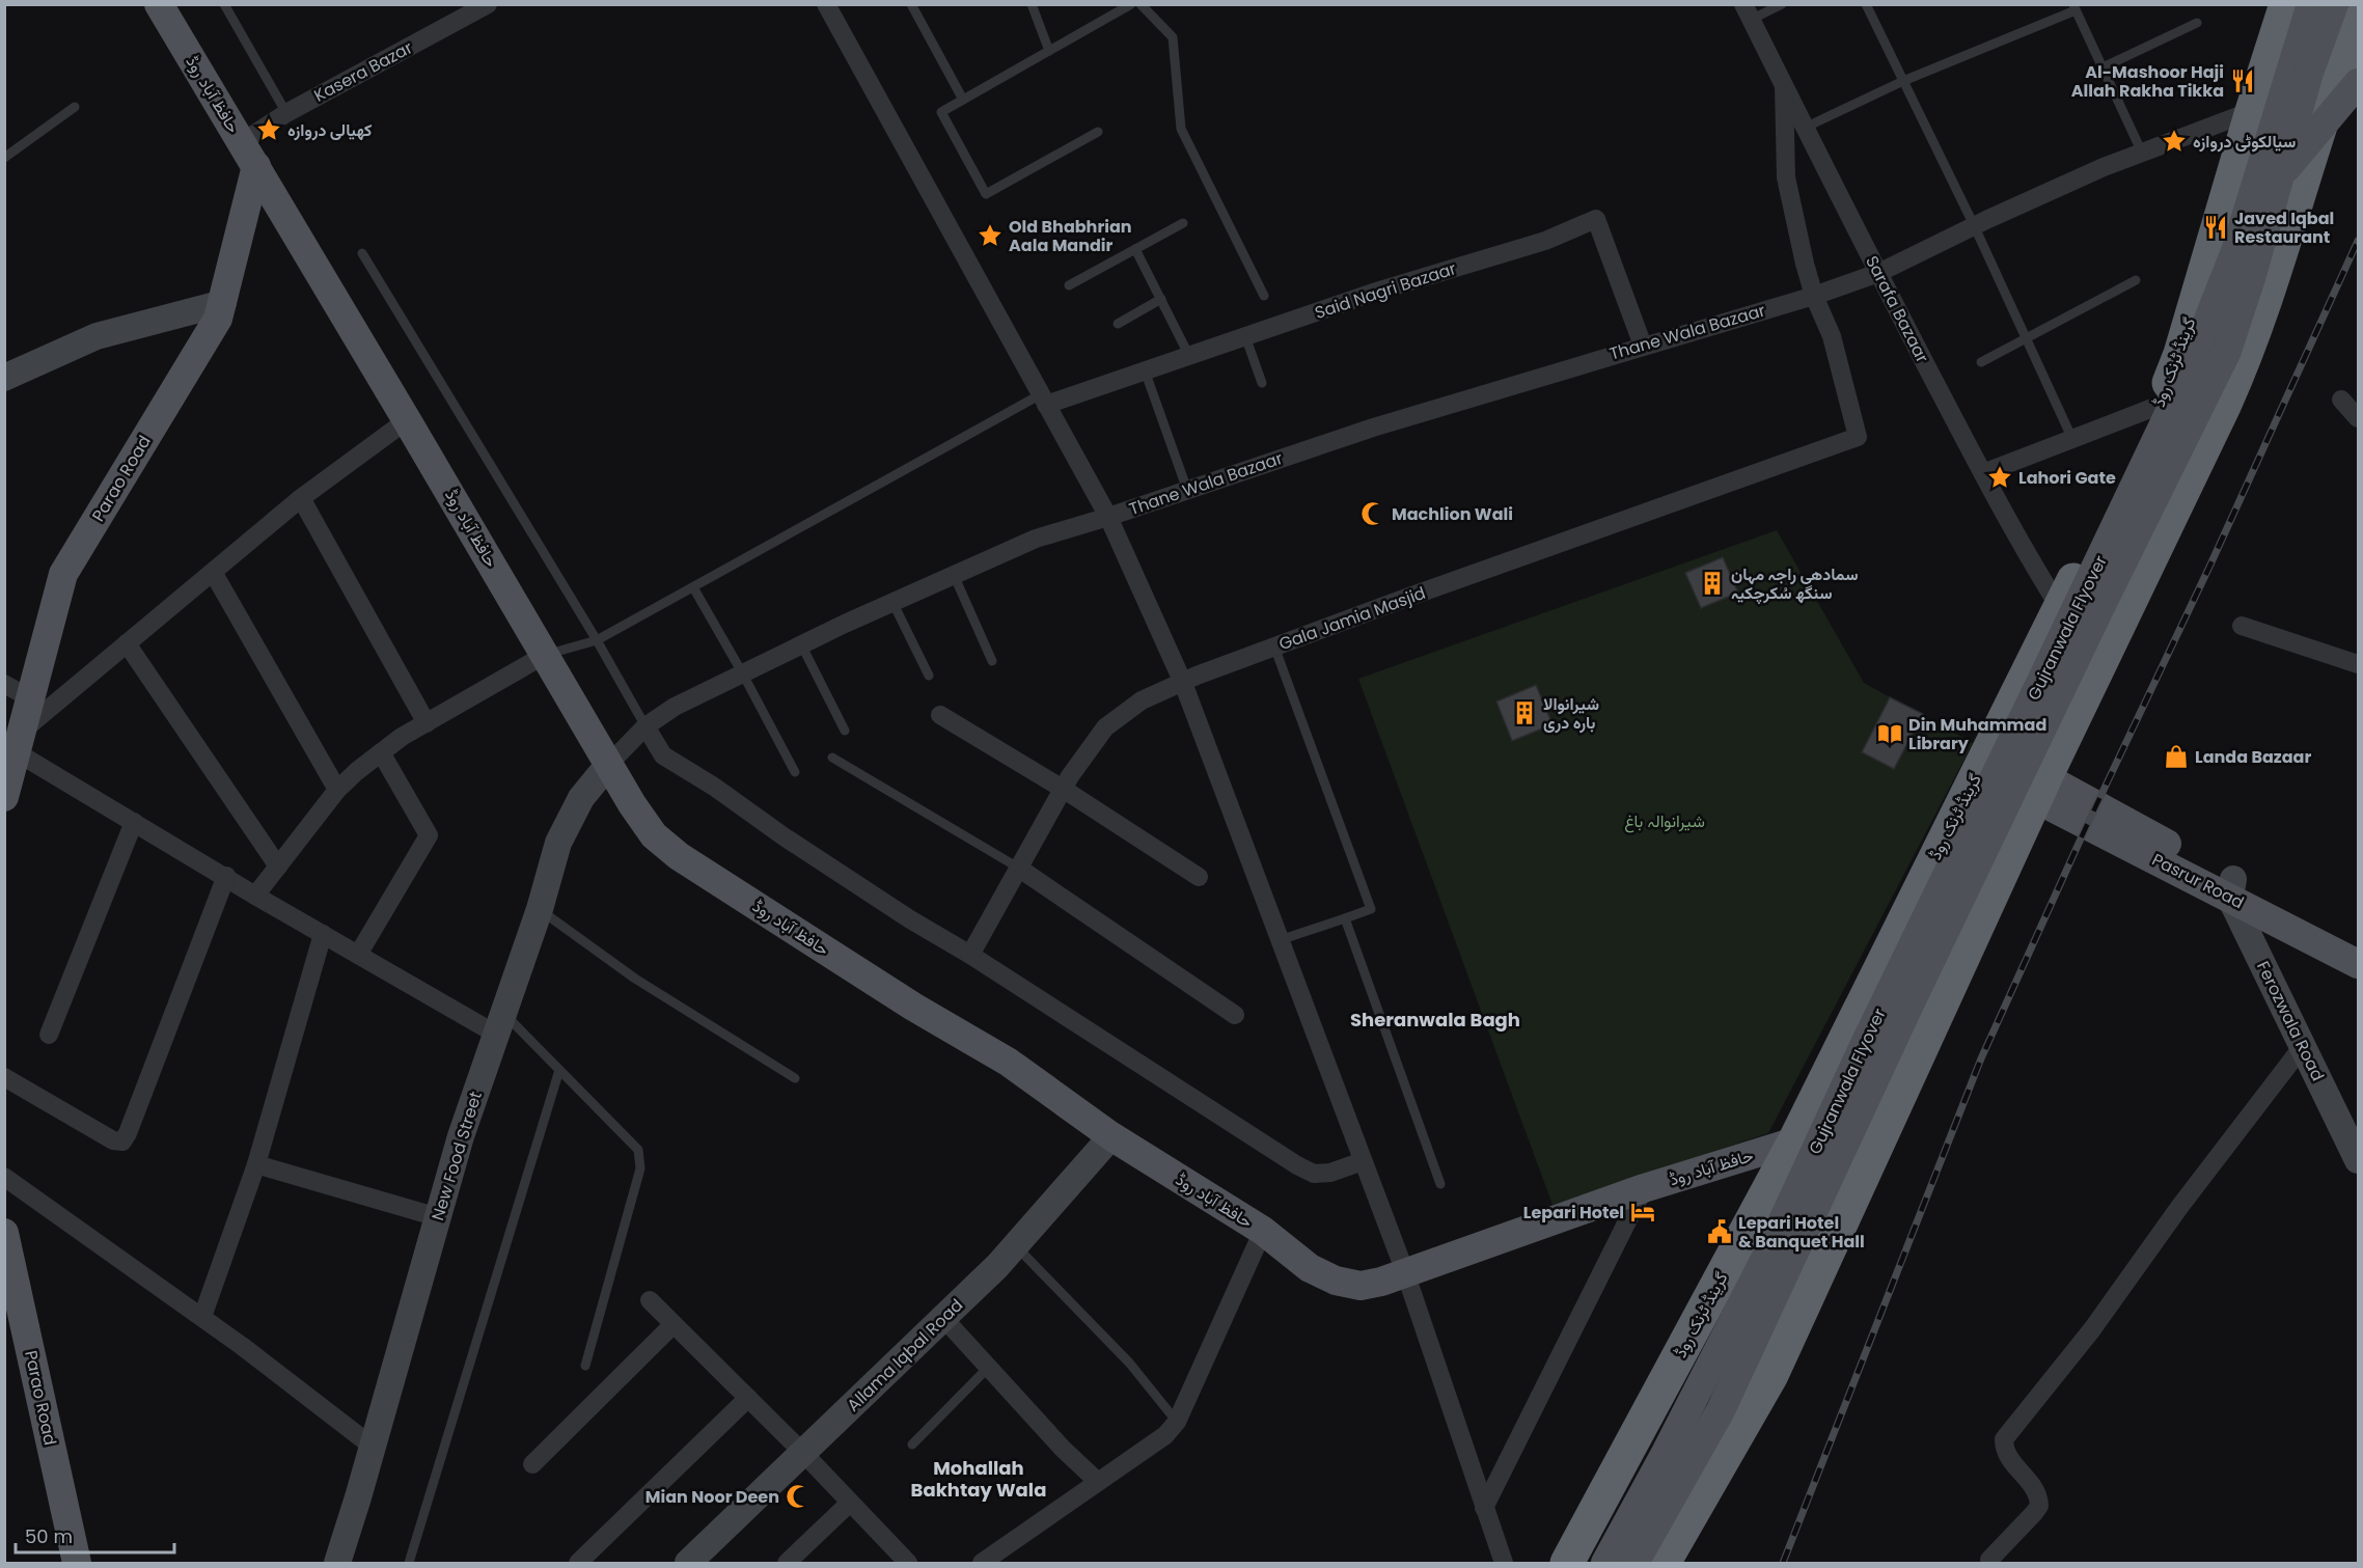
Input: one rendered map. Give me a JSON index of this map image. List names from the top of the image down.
{
  "streets": {
    "highway": ["گرینڈ ٹرنک روڈ"],
    "main road": [
      "حافظ آباد روڈ",
      "Parao Road",
      "Gujranwala Flyover",
      "Pasrur Road"
    ],
    "street": [
      "Kasera Bazar",
      "Said Nagri Bazaar",
      "Sarafa Bazaar",
      "Thane Wala Bazaar",
      "Gala Jamia Masjid",
      "Ferozwala Road",
      "New Food Street",
      "Allama Iqbal Road"
    ]
  },
  "crossings": [
    ["Kasera Bazar", "حافظ آباد روڈ"],
    ["Kasera Bazar", "Parao Road"],
    ["حافظ آباد روڈ", "Thane Wala Bazaar"],
    ["حافظ آباد روڈ", "گرینڈ ٹرنک روڈ"],
    ["حافظ آباد روڈ", "Parao Road"],
    ["حافظ آباد روڈ", "New Food Street"],
    ["حافظ آباد روڈ", "Allama Iqbal Road"],
    ["Said Nagri Bazaar", "Thane Wala Bazaar"],
    ["Sarafa Bazaar", "Thane Wala Bazaar"],
    ["Sarafa Bazaar", "گرینڈ ٹرنک روڈ"],
    ["Thane Wala Bazaar", "گرینڈ ٹرنک روڈ"],
    ["Thane Wala Bazaar", "Gala Jamia Masjid"],
    ["Thane Wala Bazaar", "New Food Street"],
    ["Pasrur Road", "Ferozwala Road"]
  ],
  "districts": ["Sheranwala Bagh", "Mohallah Bakhtay Wala"],
  "parks": ["شیرانوالہ باغ"],
  "places": {
    "restaurant": ["Al-Mashoor Haji Allah Rakha Tikka", "Javed Iqbal Restaurant"],
    "place": [
      "کھیالی دروازہ",
      "سیالکوٹی دروازہ",
      "Old Bhabhrian Aala Mandir",
      "Lahori Gate"
    ],
    "mosque": ["Machlion Wali", "Mian Noor Deen"],
    "building": ["سمادھی راجہ مہان سنگھ سُکرچکیہ", "شیرانوالا بارہ دری"],
    "library": ["Din Muhammad Library"],
    "shop": ["Landa Bazaar"],
    "hotel": ["Lepari Hotel"],
    "public building": ["Lepari Hotel & Banquet Hall"]
  },
  "scale_bar": "50 m"
}
